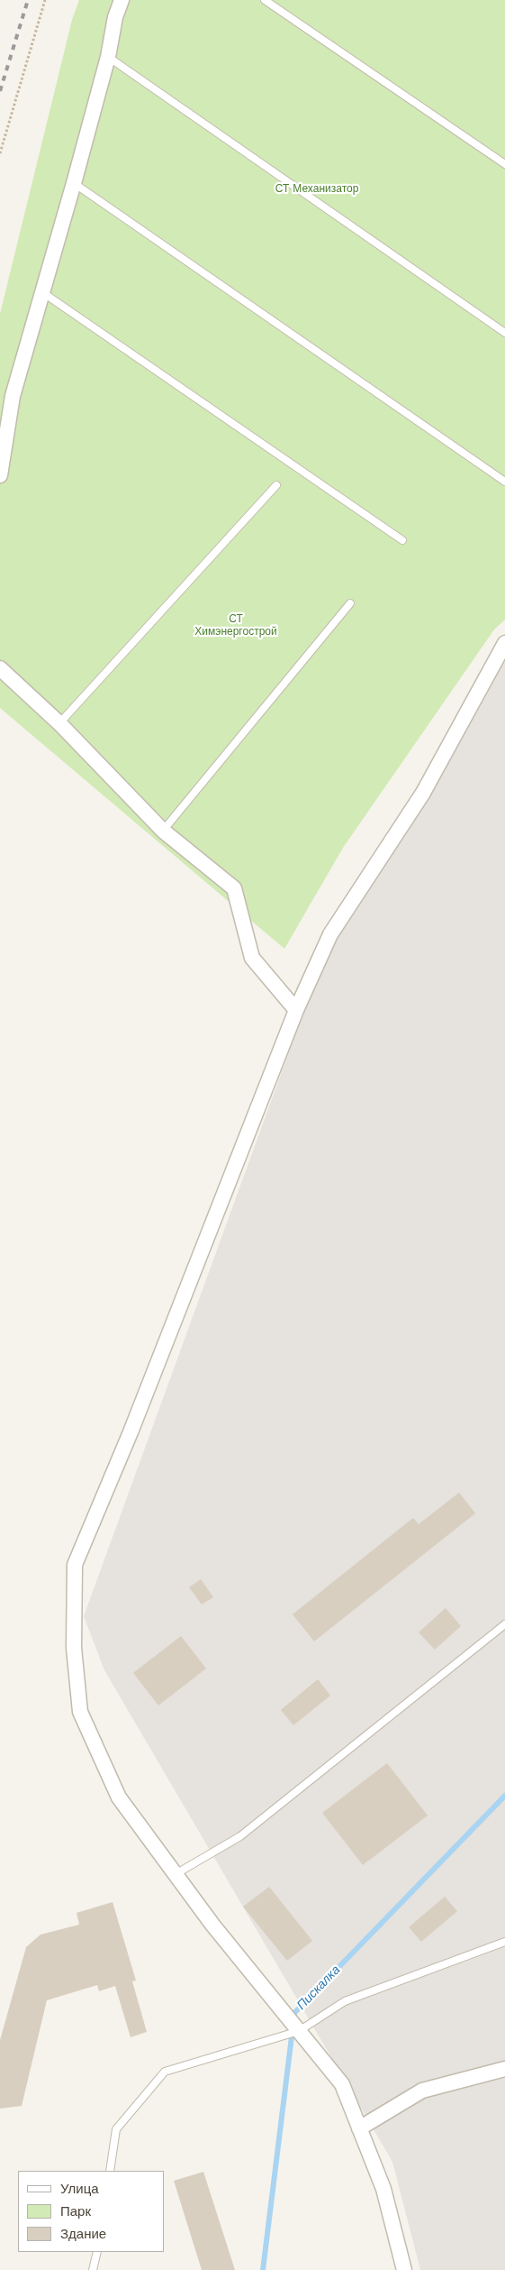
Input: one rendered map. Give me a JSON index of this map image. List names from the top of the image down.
{
  "water": ["Пискалка"],
  "parks": ["СТ Механизатор", "СТ Химэнергострой"],
  "legend": ["Улица", "Парк", "Здание"]
}
